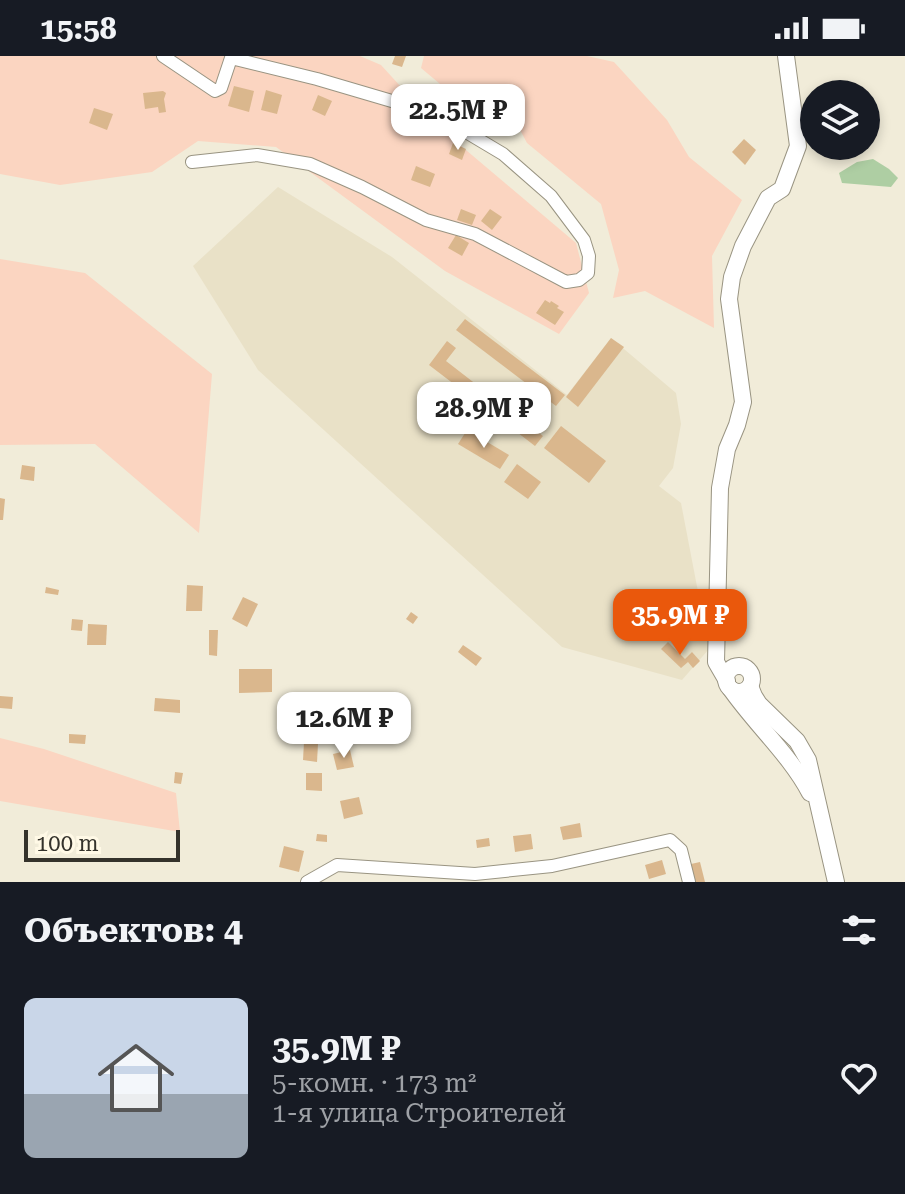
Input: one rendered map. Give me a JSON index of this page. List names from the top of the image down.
{
  "scale_bar": "100 m",
  "page": {
    "status": "15:58",
    "price": [
      "22.5M ₽",
      "28.9M ₽",
      "35.9M ₽",
      "12.6M ₽"
    ],
    "scale": "100 m",
    "heading": "Объектов: 4",
    "list": [
      {
        "name": "35.9M ₽",
        "note": "5-комн. · 173 m² · 1-я улица Строителей"
      }
    ]
  }
}
